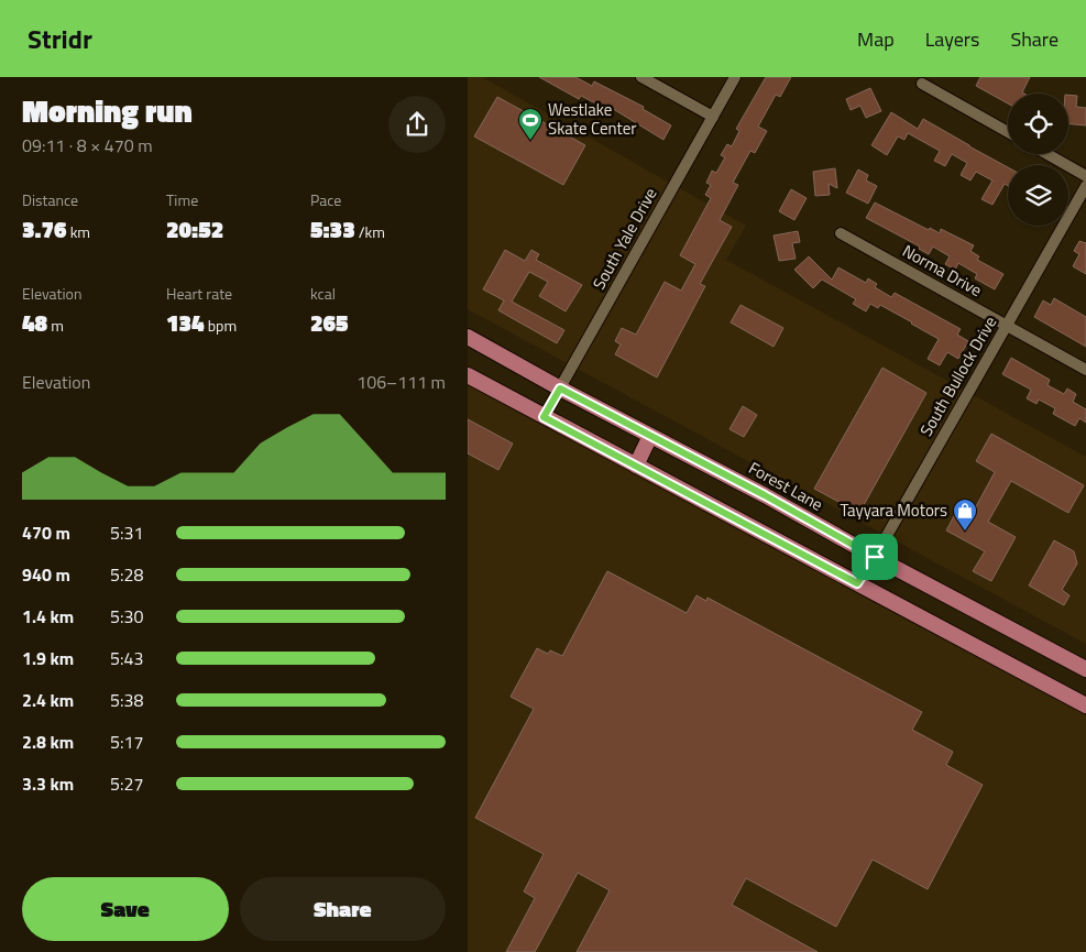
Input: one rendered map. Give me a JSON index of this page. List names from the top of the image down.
{
  "streets": {
    "main road": ["Forest Lane"],
    "street": ["South Yale Drive", "Norma Drive", "South Bullock Drive"]
  },
  "crossings": [
    ["South Yale Drive", "Forest Lane"],
    ["Norma Drive", "South Bullock Drive"],
    ["South Bullock Drive", "Forest Lane"]
  ],
  "places": {
    "sports": ["Westlake Skate Center"],
    "shop": ["Tayyara Motors"]
  },
  "page": {
    "header": "Stridr",
    "nav": ["Map", "Layers", "Share"],
    "heading": ["Morning run", "09:11 · 8 × 470 m"],
    "stats": [
      ["Distance", "3.76 km"],
      ["Time", "20:52"],
      ["Pace", "5:33 /km"],
      ["Elevation", "48 m"],
      ["Heart rate", "134 bpm"],
      ["kcal", "265"]
    ],
    "chart": ["Elevation", "106–111 m"],
    "list": [
      {
        "name": "470 m",
        "note": "5:31"
      },
      {
        "name": "940 m",
        "note": "5:28"
      },
      {
        "name": "1.4 km",
        "note": "5:30"
      },
      {
        "name": "1.9 km",
        "note": "5:43"
      },
      {
        "name": "2.4 km",
        "note": "5:38"
      },
      {
        "name": "2.8 km",
        "note": "5:17"
      },
      {
        "name": "3.3 km",
        "note": "5:27"
      }
    ],
    "buttons": ["Save", "Share"]
  }
}
